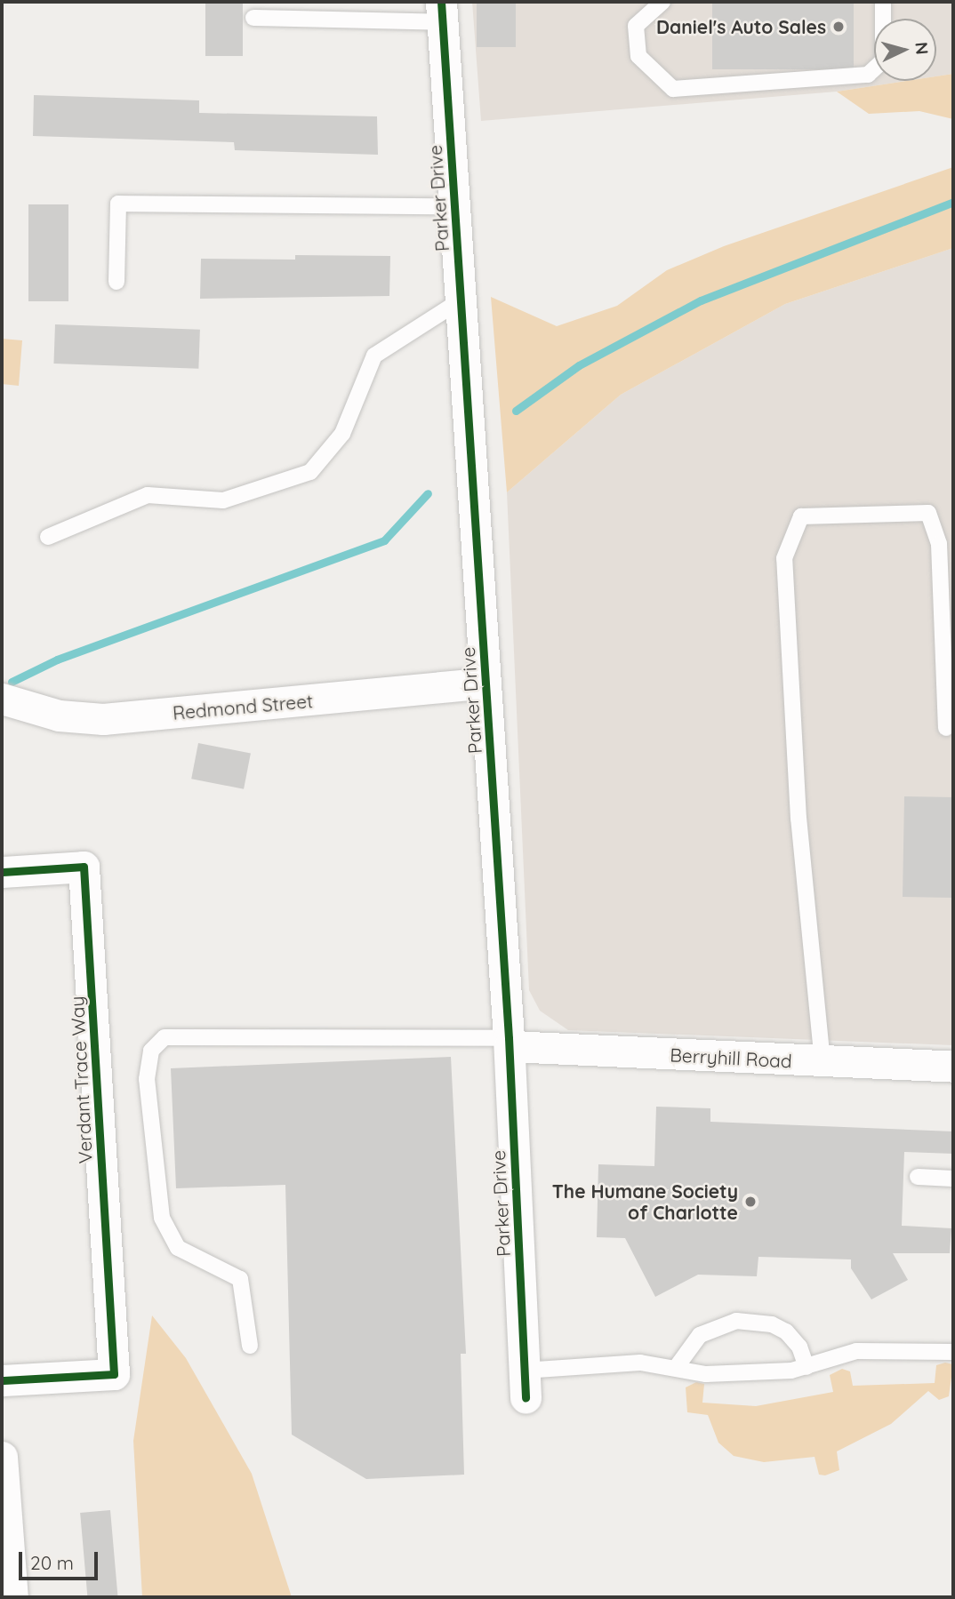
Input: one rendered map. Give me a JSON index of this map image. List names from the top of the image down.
{
  "streets": {
    "street": [
      "Parker Drive",
      "Redmond Street",
      "Berryhill Road",
      "Verdant Trace Way"
    ]
  },
  "crossings": [
    ["Parker Drive", "Redmond Street"],
    ["Parker Drive", "Berryhill Road"]
  ],
  "places": ["Daniel's Auto Sales", "The Humane Society of Charlotte"],
  "scale_bar": "20 m",
  "north": "right"
}
